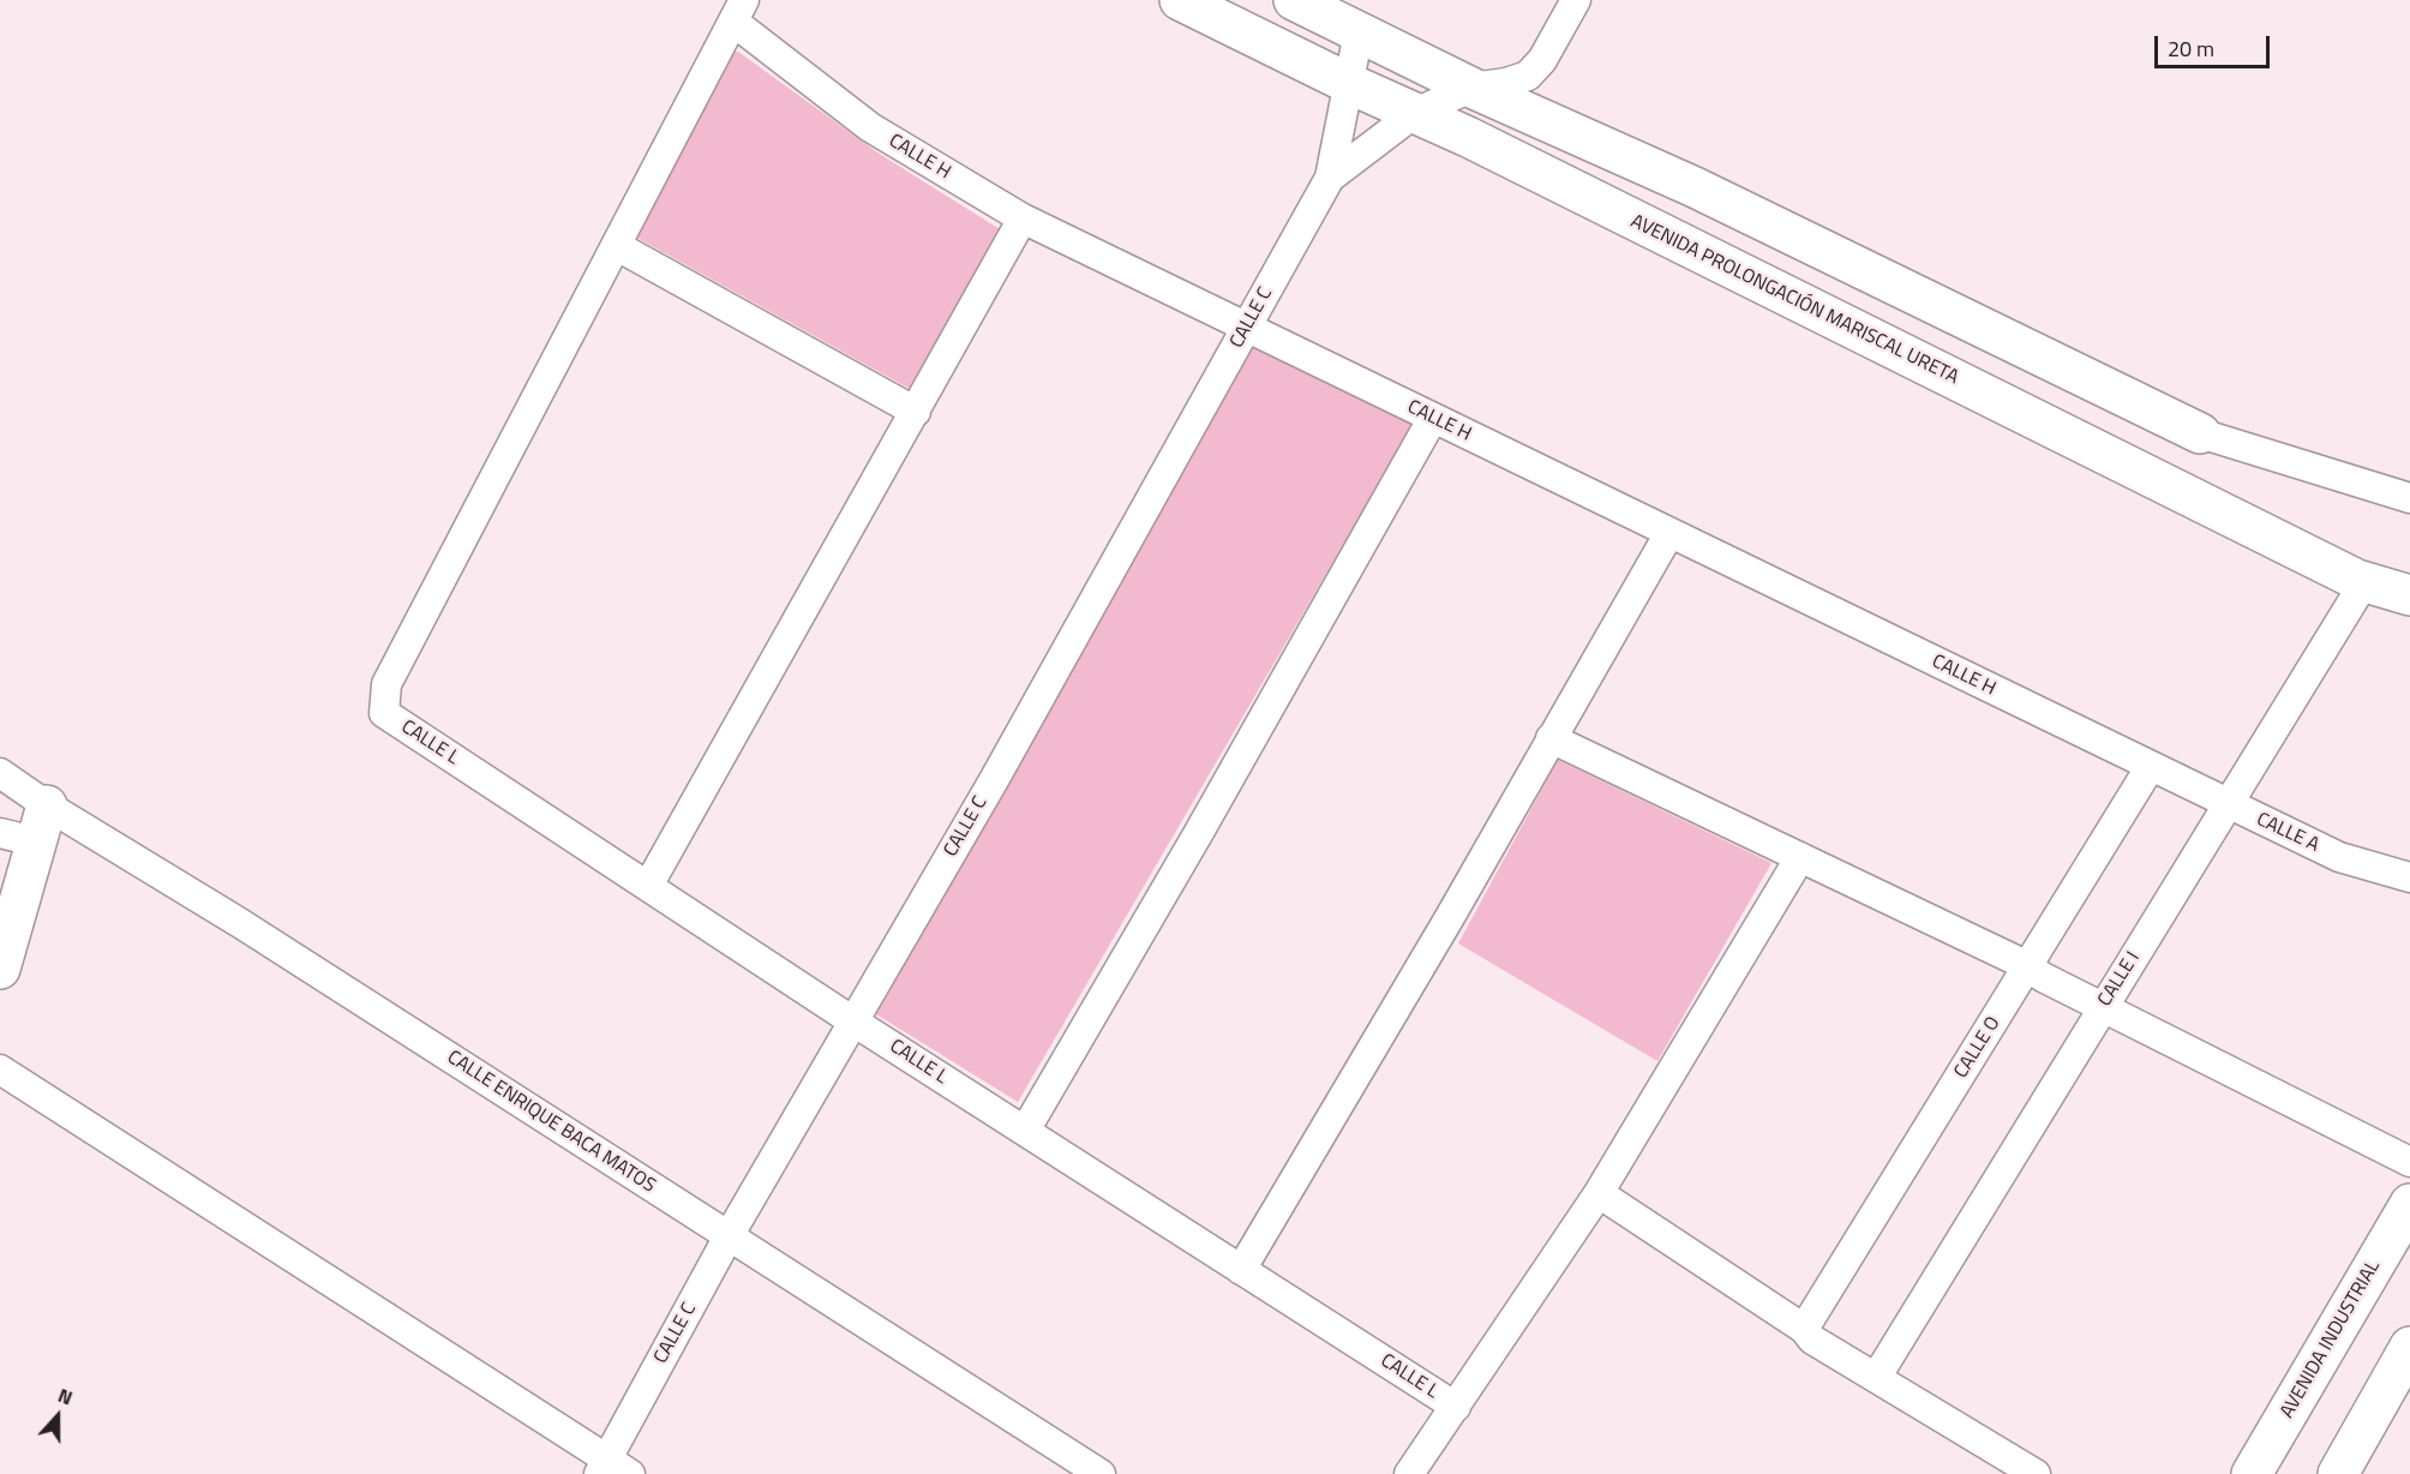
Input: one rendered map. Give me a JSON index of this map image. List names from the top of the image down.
{
  "streets": {
    "street": [
      "CALLE H",
      "AVENIDA PROLONGACIÓN MARISCAL URETA",
      "CALLE C",
      "CALLE L",
      "CALLE A",
      "CALLE I",
      "CALLE O",
      "CALLE ENRIQUE BACA MATOS",
      "AVENIDA INDUSTRIAL"
    ]
  },
  "crossings": [
    ["CALLE H", "CALLE C"],
    ["CALLE H", "CALLE A"],
    ["CALLE H", "CALLE O"],
    ["AVENIDA PROLONGACIÓN MARISCAL URETA", "CALLE C"],
    ["AVENIDA PROLONGACIÓN MARISCAL URETA", "CALLE I"],
    ["CALLE C", "CALLE L"],
    ["CALLE C", "CALLE ENRIQUE BACA MATOS"],
    ["CALLE A", "CALLE I"],
    ["CALLE A", "CALLE O"]
  ],
  "scale_bar": "20 m",
  "north": "top"
}
